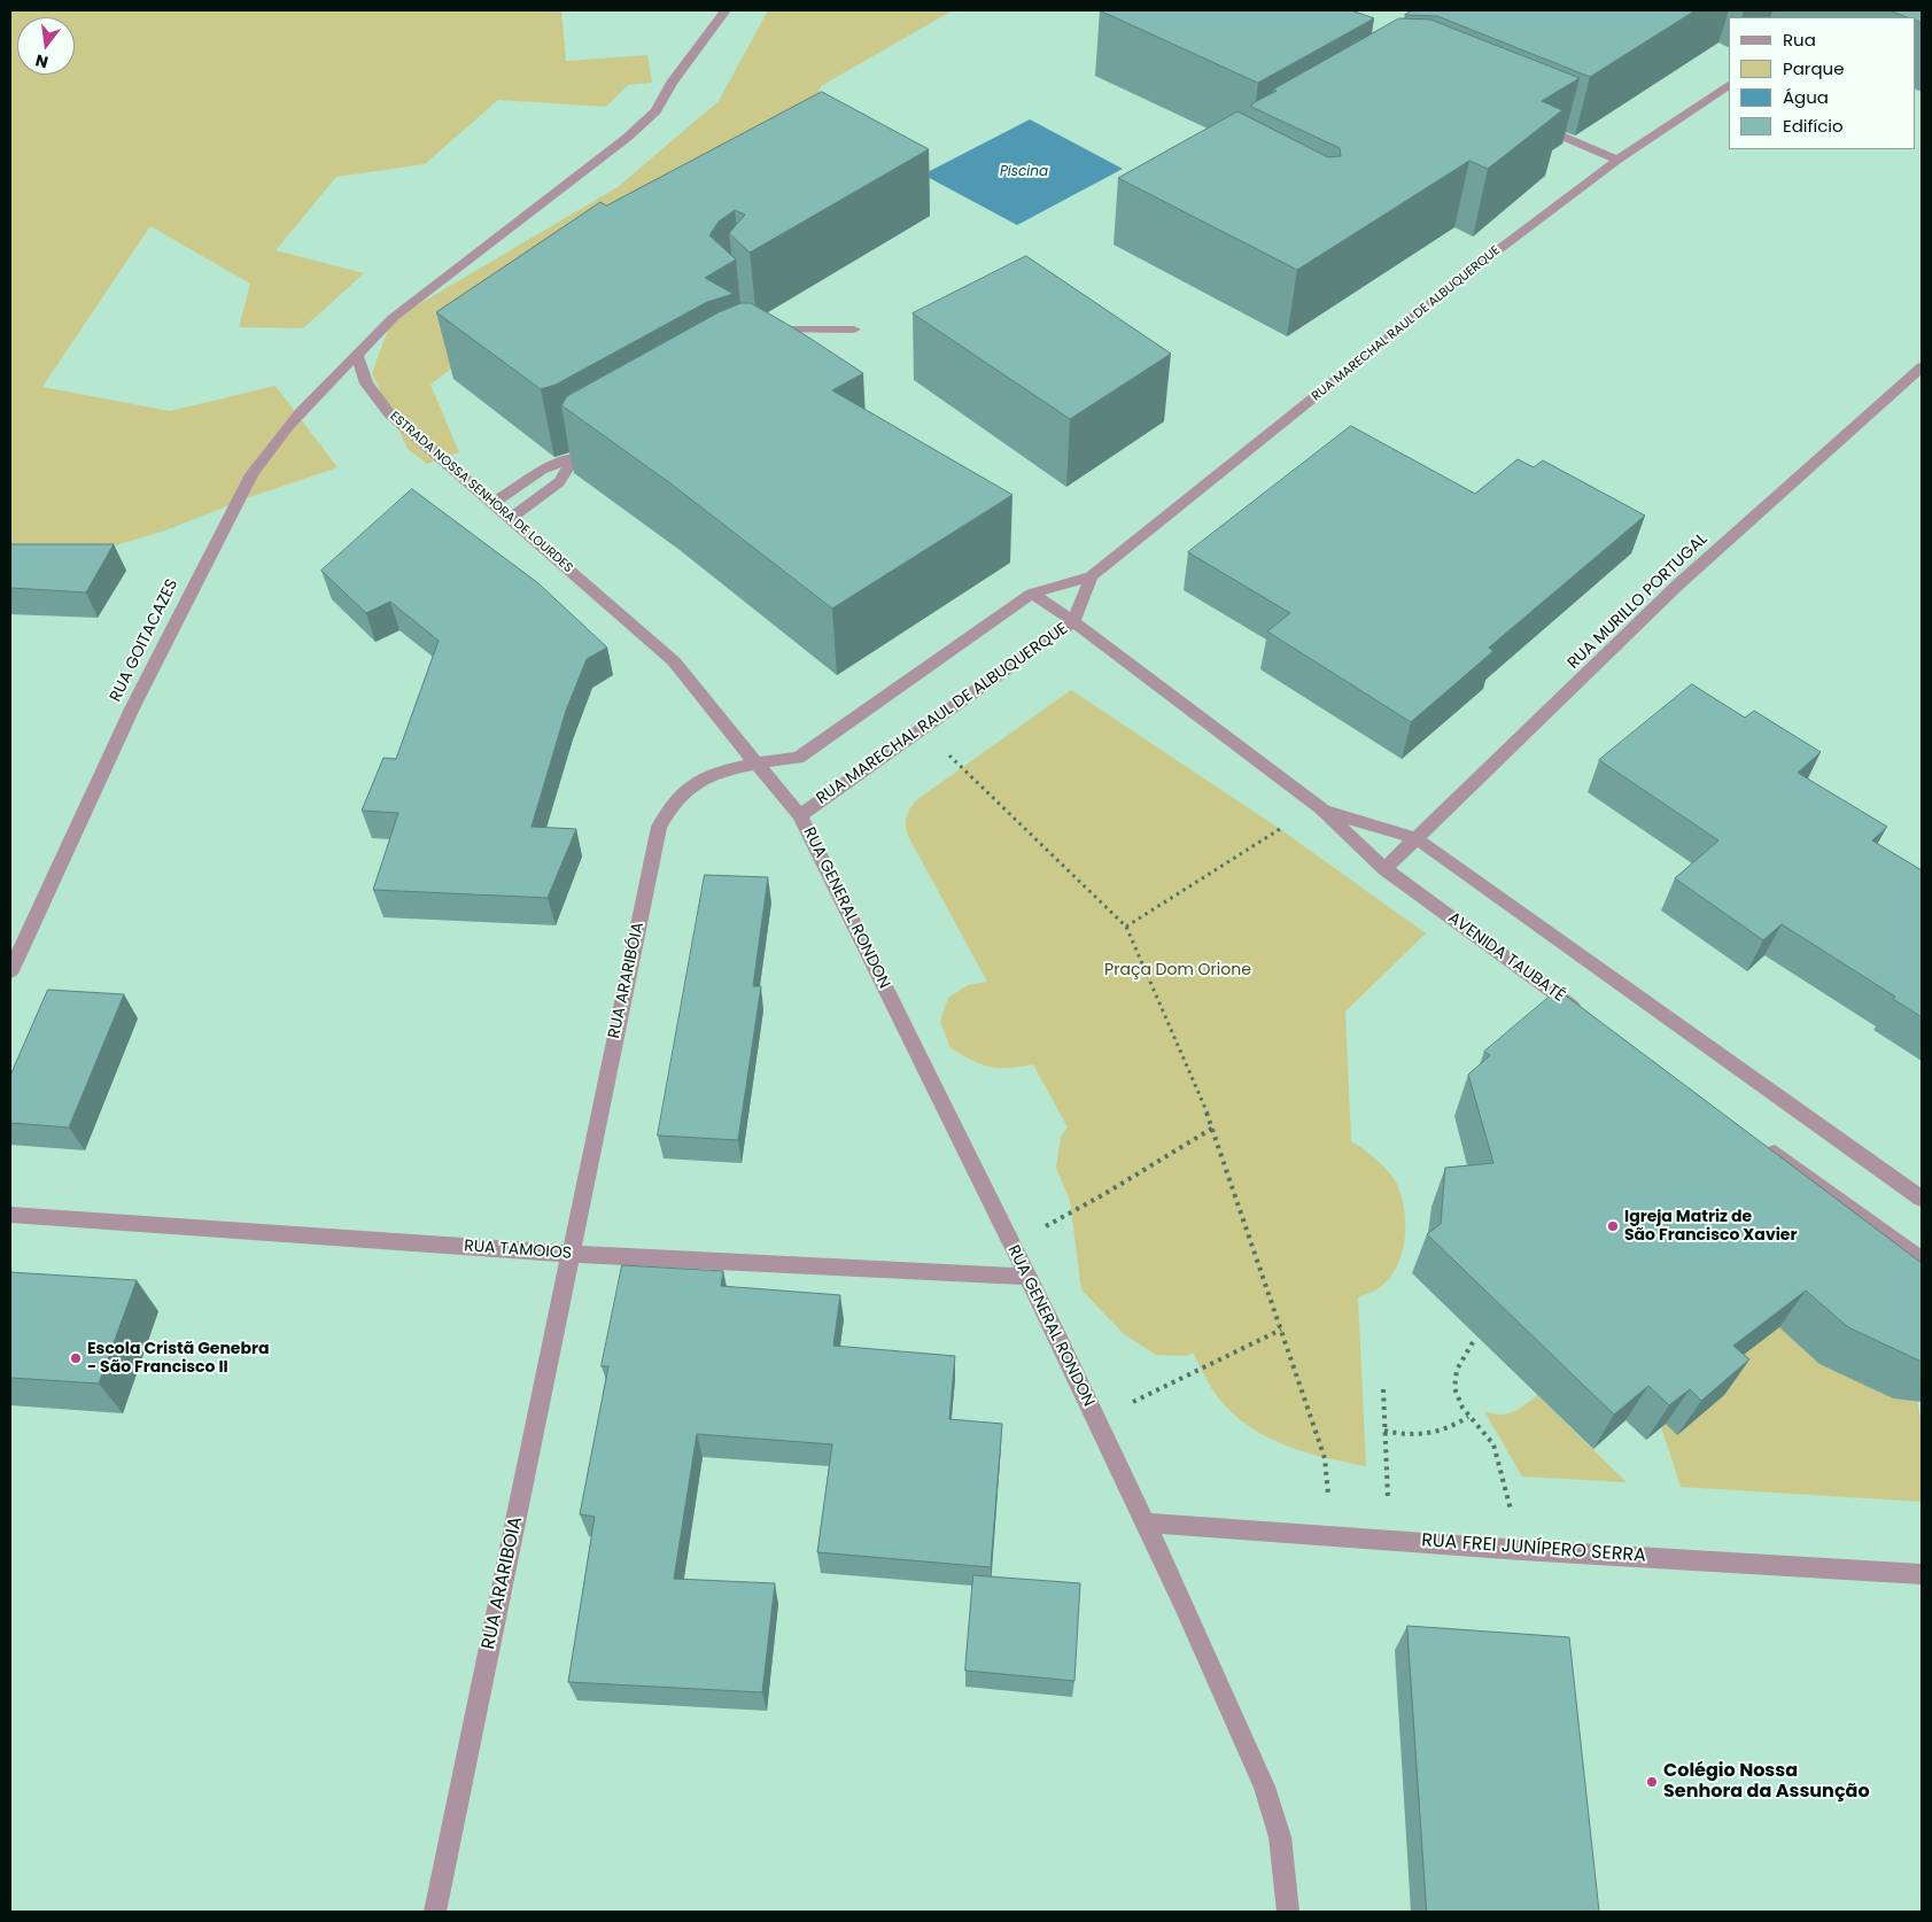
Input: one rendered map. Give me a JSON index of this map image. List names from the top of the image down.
{
  "streets": {
    "street": [
      "RUA MARECHAL RAUL DE ALBUQUERQUE",
      "ESTRADA NOSSA SENHORA DE LOURDES",
      "RUA MURILLO PORTUGAL",
      "RUA GOITACAZES",
      "RUA GENERAL RONDON",
      "AVENIDA TAUBATÉ",
      "RUA ARARIBÓIA",
      "RUA TAMOIOS",
      "RUA FREI JUNÍPERO SERRA",
      "RUA ARARIBOIA"
    ]
  },
  "crossings": [
    ["RUA MARECHAL RAUL DE ALBUQUERQUE", "ESTRADA NOSSA SENHORA DE LOURDES"],
    ["RUA MARECHAL RAUL DE ALBUQUERQUE", "RUA GENERAL RONDON"],
    ["RUA MARECHAL RAUL DE ALBUQUERQUE", "AVENIDA TAUBATÉ"],
    ["RUA MARECHAL RAUL DE ALBUQUERQUE", "RUA ARARIBÓIA"],
    ["ESTRADA NOSSA SENHORA DE LOURDES", "RUA GOITACAZES"],
    ["ESTRADA NOSSA SENHORA DE LOURDES", "RUA GENERAL RONDON"],
    ["ESTRADA NOSSA SENHORA DE LOURDES", "RUA ARARIBÓIA"],
    ["RUA MURILLO PORTUGAL", "AVENIDA TAUBATÉ"],
    ["RUA GENERAL RONDON", "RUA ARARIBÓIA"],
    ["RUA GENERAL RONDON", "RUA TAMOIOS"],
    ["RUA GENERAL RONDON", "RUA FREI JUNÍPERO SERRA"],
    ["RUA ARARIBÓIA", "RUA TAMOIOS"],
    ["RUA ARARIBÓIA", "RUA ARARIBOIA"],
    ["RUA TAMOIOS", "RUA ARARIBOIA"]
  ],
  "water": ["Piscina"],
  "parks": ["Praça Dom Orione"],
  "places": ["Igreja Matriz de São Francisco Xavier", "Escola Cristã Genebra - São Francisco II", "Colégio Nossa Senhora da Assunção"],
  "legend": [
    "Rua",
    "Parque",
    "Água",
    "Edifício"
  ],
  "north": "bottom"
}
